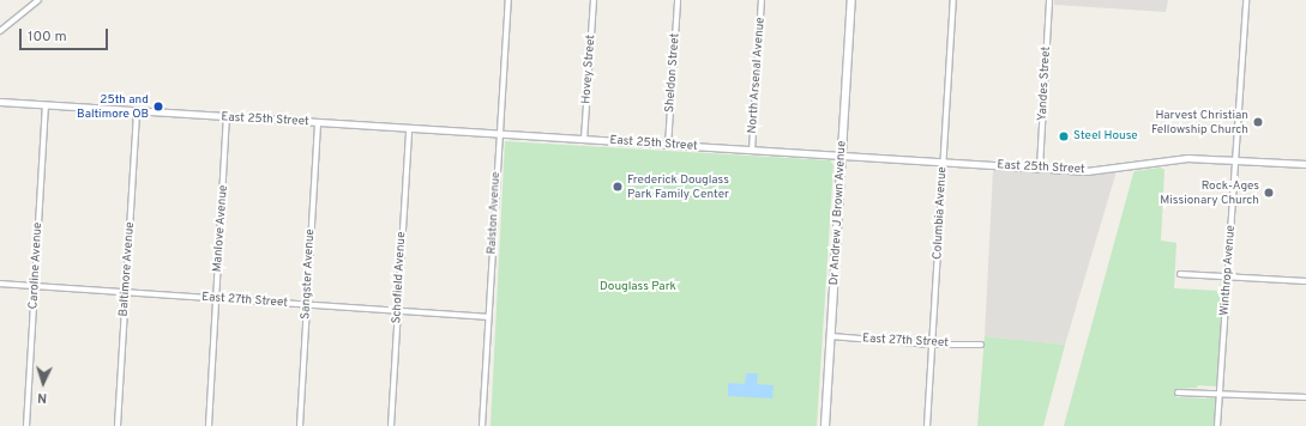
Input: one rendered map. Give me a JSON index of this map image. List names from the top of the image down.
{
  "streets": {
    "main road": ["Dr Andrew J Brown Avenue"],
    "street": [
      "Hovey Street",
      "Sheldon Street",
      "North Arsenal Avenue",
      "Yandes Street",
      "East 25th Street",
      "Ralston Avenue",
      "Columbia Avenue",
      "Manlove Avenue",
      "Caroline Avenue",
      "Baltimore Avenue",
      "Winthrop Avenue",
      "Sangster Avenue",
      "Schofield Avenue",
      "East 27th Street"
    ]
  },
  "crossings": [
    ["Hovey Street", "East 25th Street"],
    ["Sheldon Street", "East 25th Street"],
    ["North Arsenal Avenue", "East 25th Street"],
    ["Yandes Street", "East 25th Street"],
    ["East 25th Street", "Ralston Avenue"],
    ["East 25th Street", "Dr Andrew J Brown Avenue"],
    ["East 25th Street", "Columbia Avenue"],
    ["East 25th Street", "Manlove Avenue"],
    ["East 25th Street", "Caroline Avenue"],
    ["East 25th Street", "Baltimore Avenue"],
    ["East 25th Street", "Winthrop Avenue"],
    ["East 25th Street", "Sangster Avenue"],
    ["East 25th Street", "Schofield Avenue"],
    ["Ralston Avenue", "East 27th Street"],
    ["Dr Andrew J Brown Avenue", "East 27th Street"],
    ["Columbia Avenue", "East 27th Street"],
    ["Manlove Avenue", "East 27th Street"],
    ["Caroline Avenue", "East 27th Street"],
    ["Baltimore Avenue", "East 27th Street"],
    ["Sangster Avenue", "East 27th Street"],
    ["Schofield Avenue", "East 27th Street"]
  ],
  "parks": ["Douglass Park"],
  "places": [
    "25th and Baltimore OB",
    "Harvest Christian Fellowship Church",
    "Steel House",
    "Frederick Douglass Park Family Center",
    "Rock-Ages Missionary Church"
  ],
  "scale_bar": "100 m",
  "north": "bottom"
}
